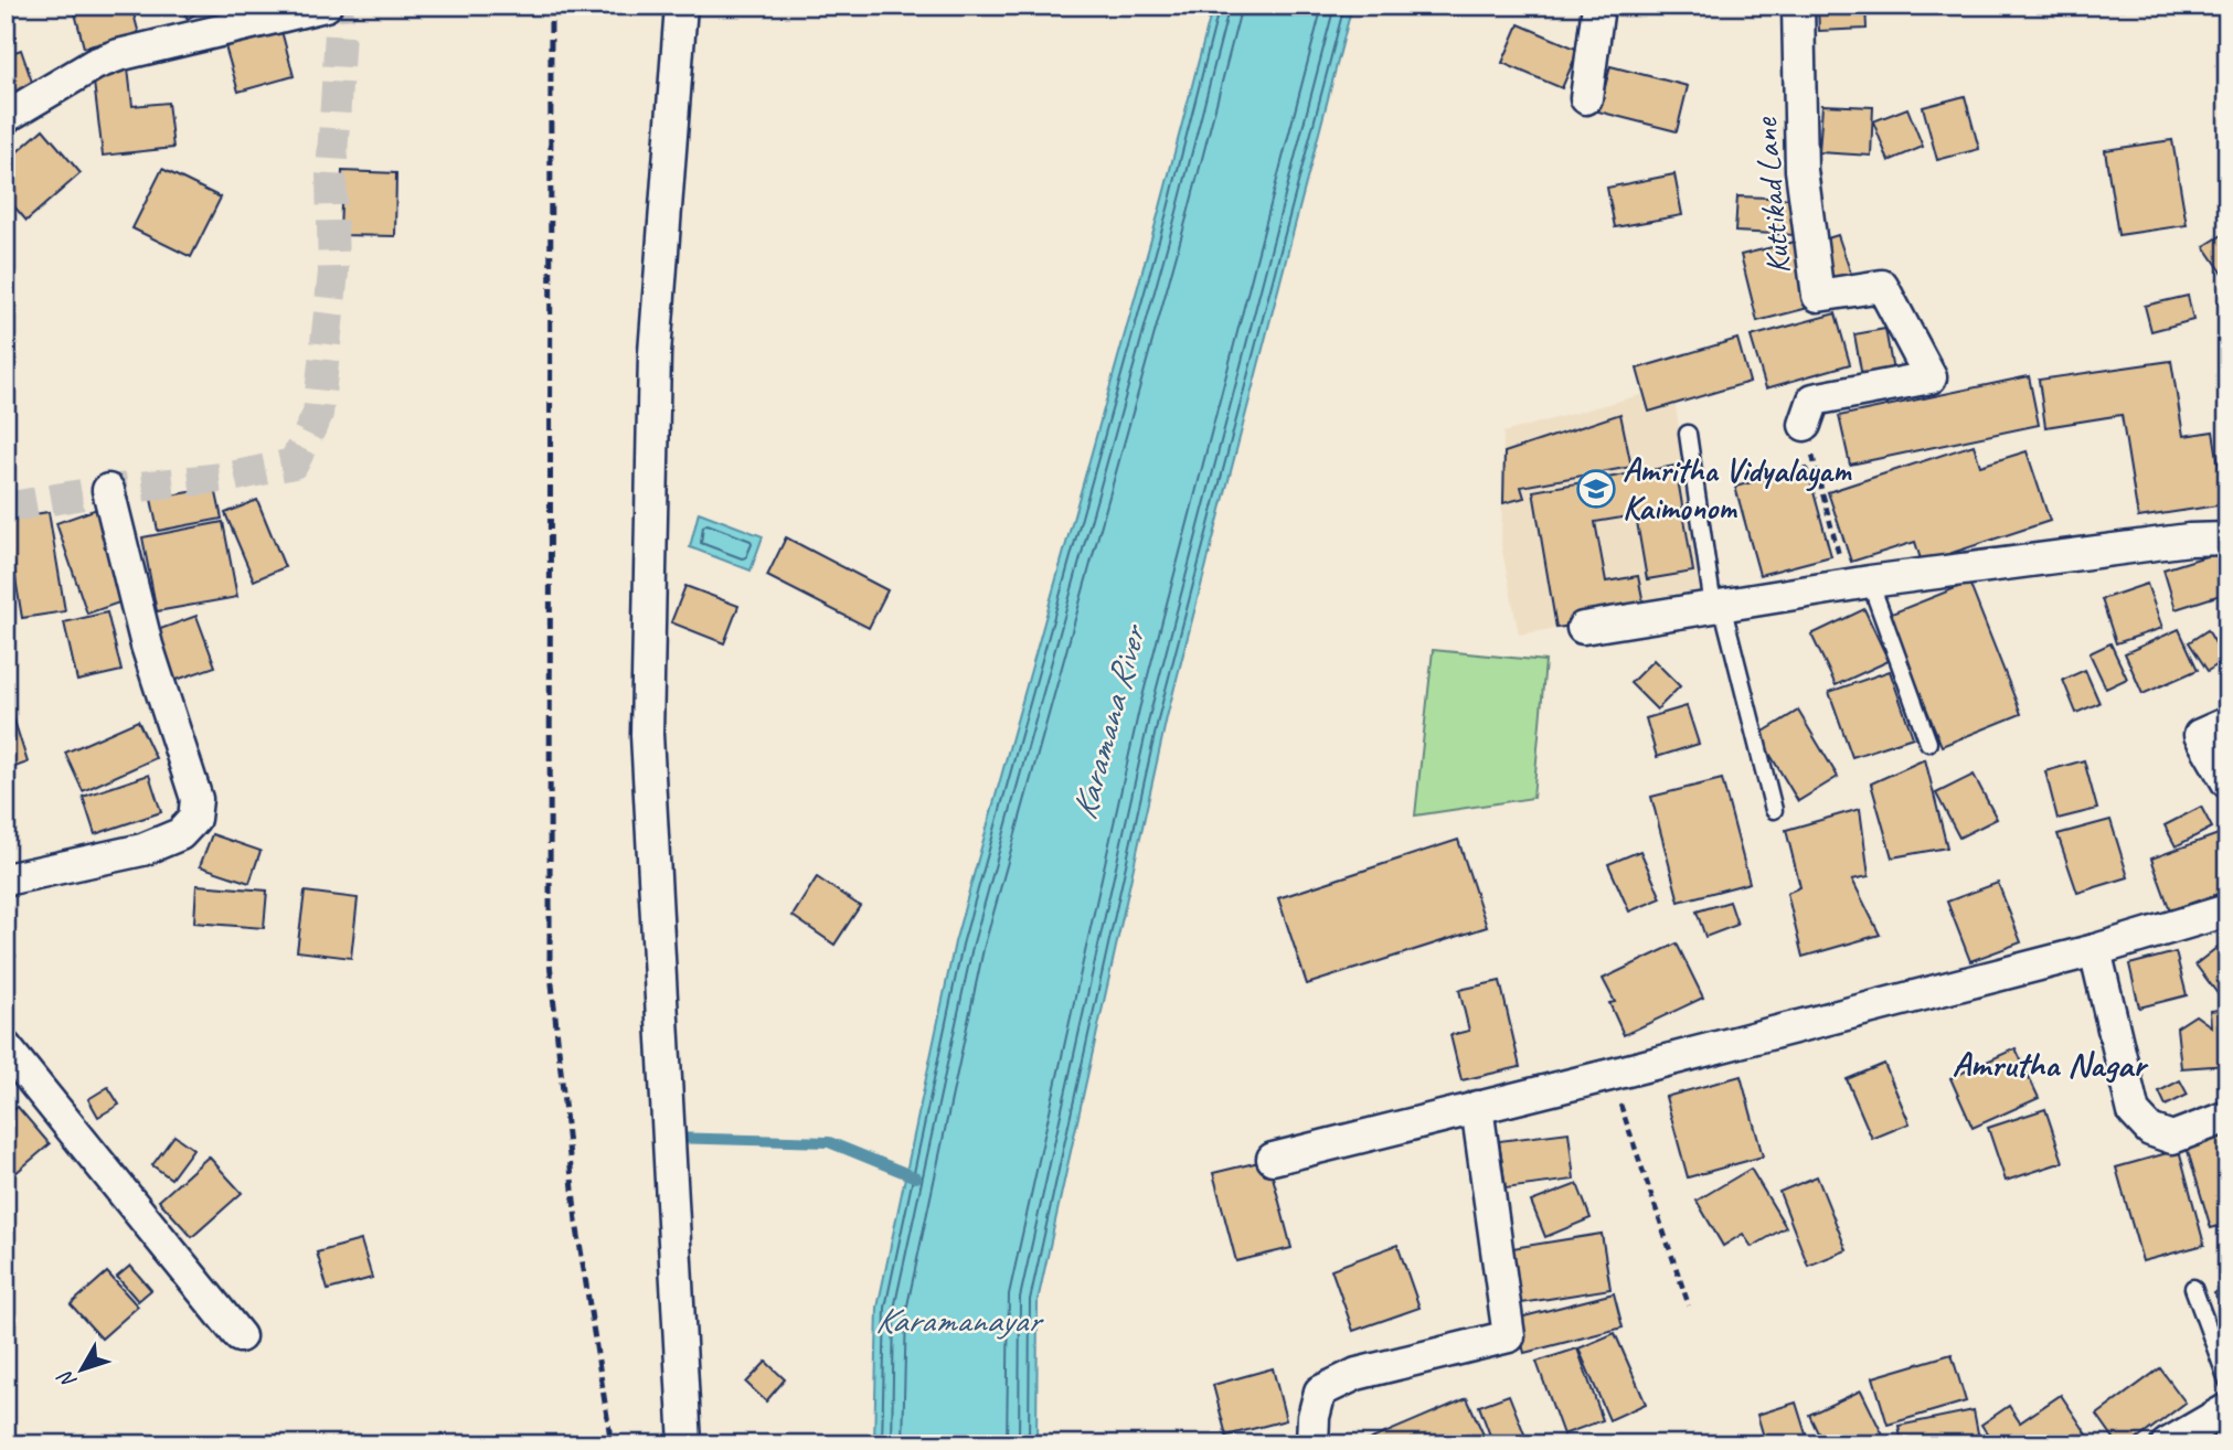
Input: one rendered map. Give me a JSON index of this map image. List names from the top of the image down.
{
  "streets": {
    "street": ["Kuttikad Lane"]
  },
  "districts": ["Amrutha Nagar"],
  "water": ["Karamana River", "Karamanayar"],
  "places": {
    "school or university": ["Amritha Vidyalayam Kaimonom"]
  },
  "north": "bottom left"
}
